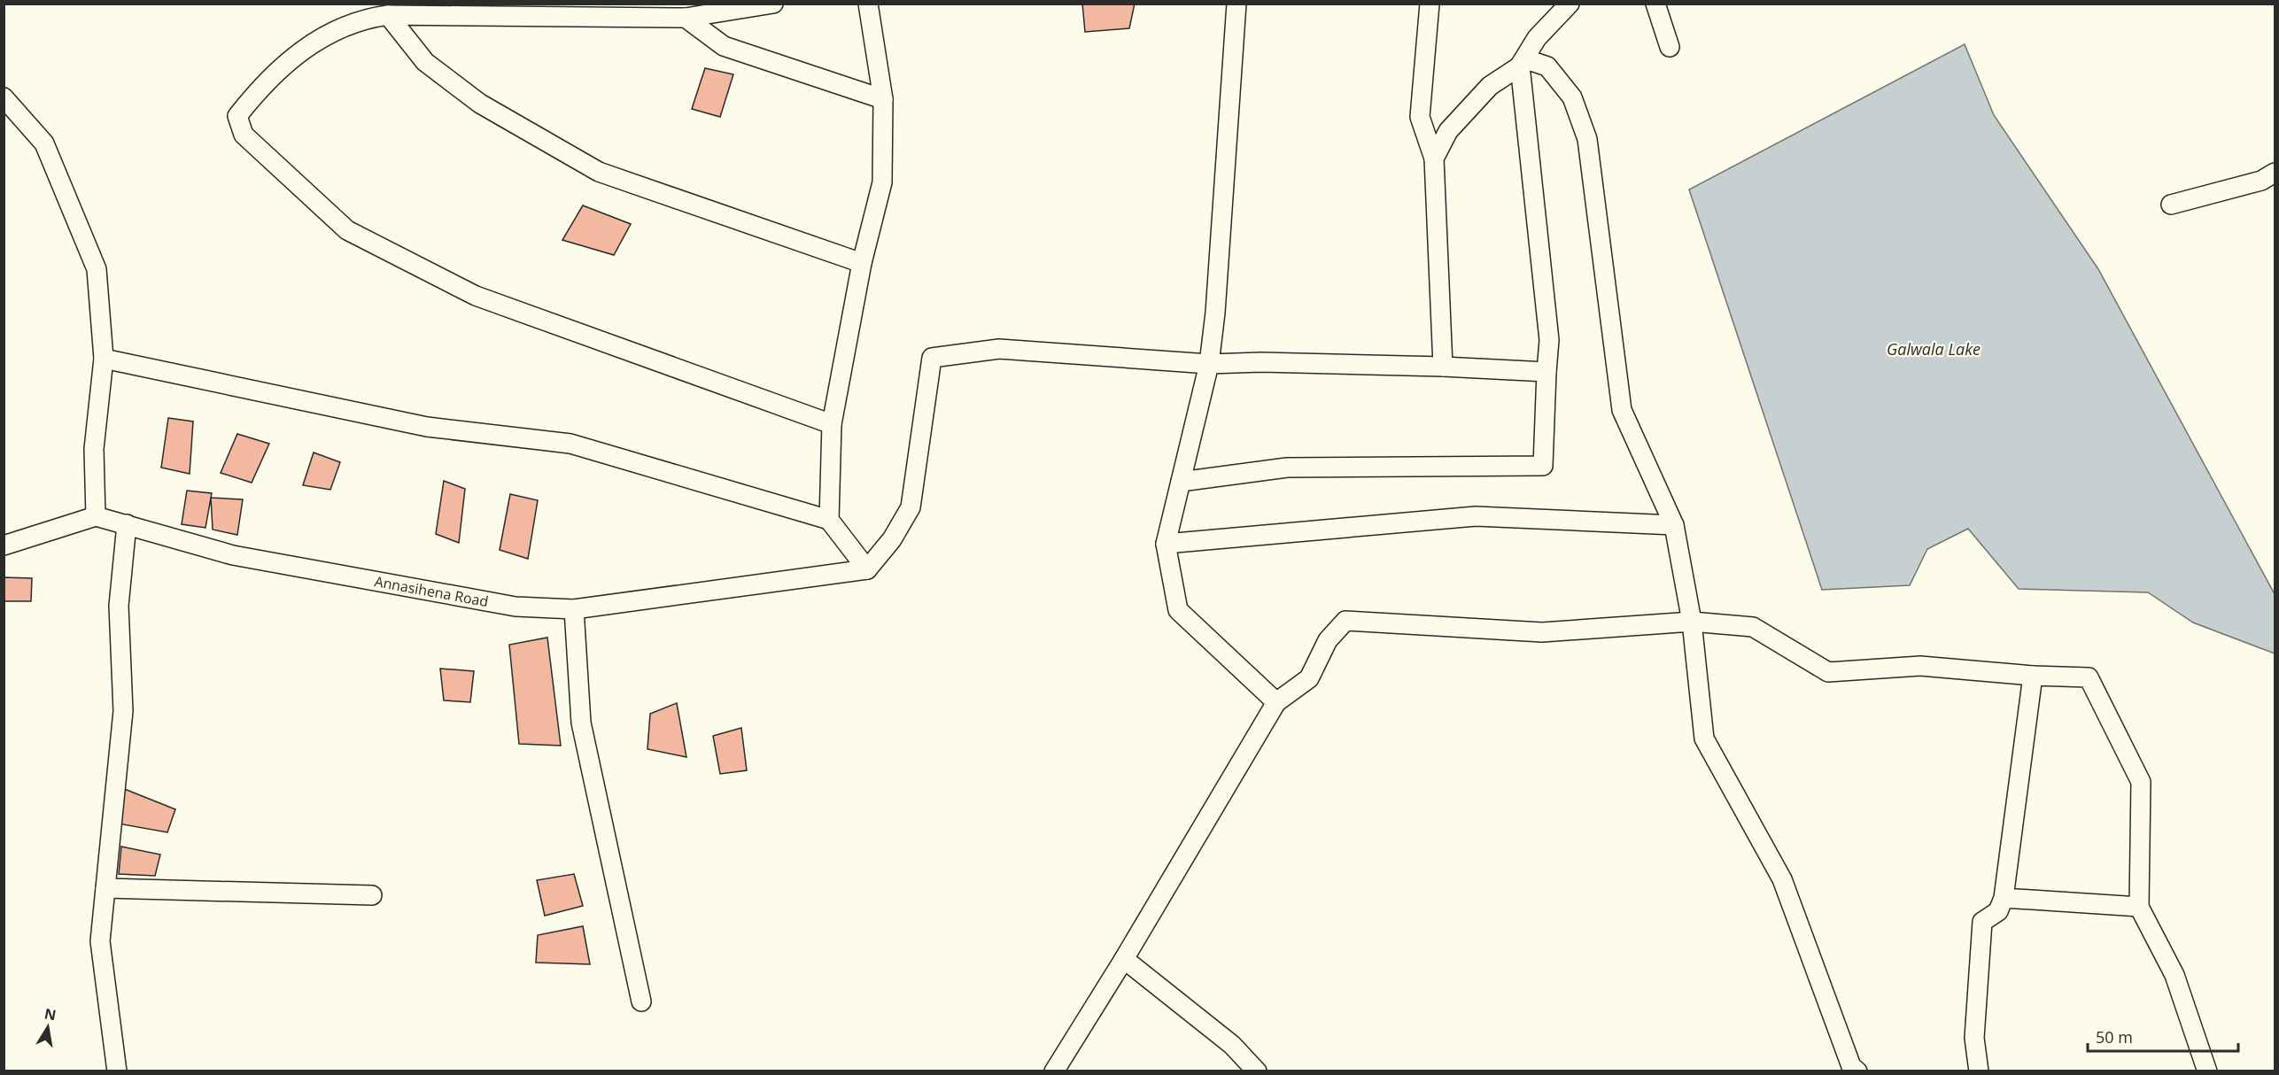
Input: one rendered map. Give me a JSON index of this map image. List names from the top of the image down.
{
  "streets": {
    "street": ["Annasihena Road"]
  },
  "water": ["Galwala Lake"],
  "scale_bar": "50 m",
  "north": "top"
}
